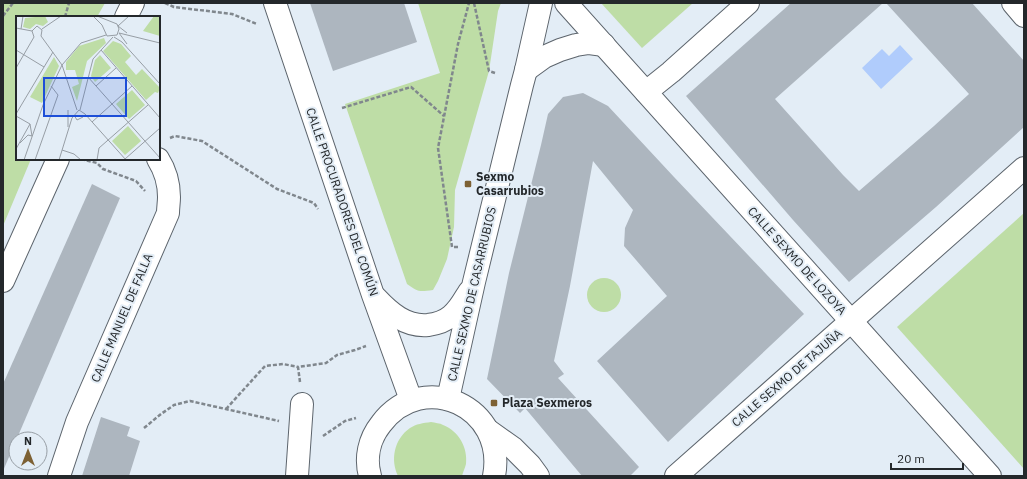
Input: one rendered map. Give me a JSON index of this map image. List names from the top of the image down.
{
  "streets": {
    "street": [
      "CALLE PROCURADORES DEL COMÚN",
      "CALLE SEXMO DE LOZOYA",
      "CALLE SEXMO DE CASARRUBIOS",
      "CALLE MANUEL DE FALLA",
      "CALLE SEXMO DE TAJUÑA"
    ]
  },
  "crossings": [
    ["CALLE SEXMO DE LOZOYA", "CALLE SEXMO DE TAJUÑA"]
  ],
  "places": {
    "transit": ["Sexmo Casarrubios", "Plaza Sexmeros"]
  },
  "scale_bar": "20 m",
  "north": "top"
}
